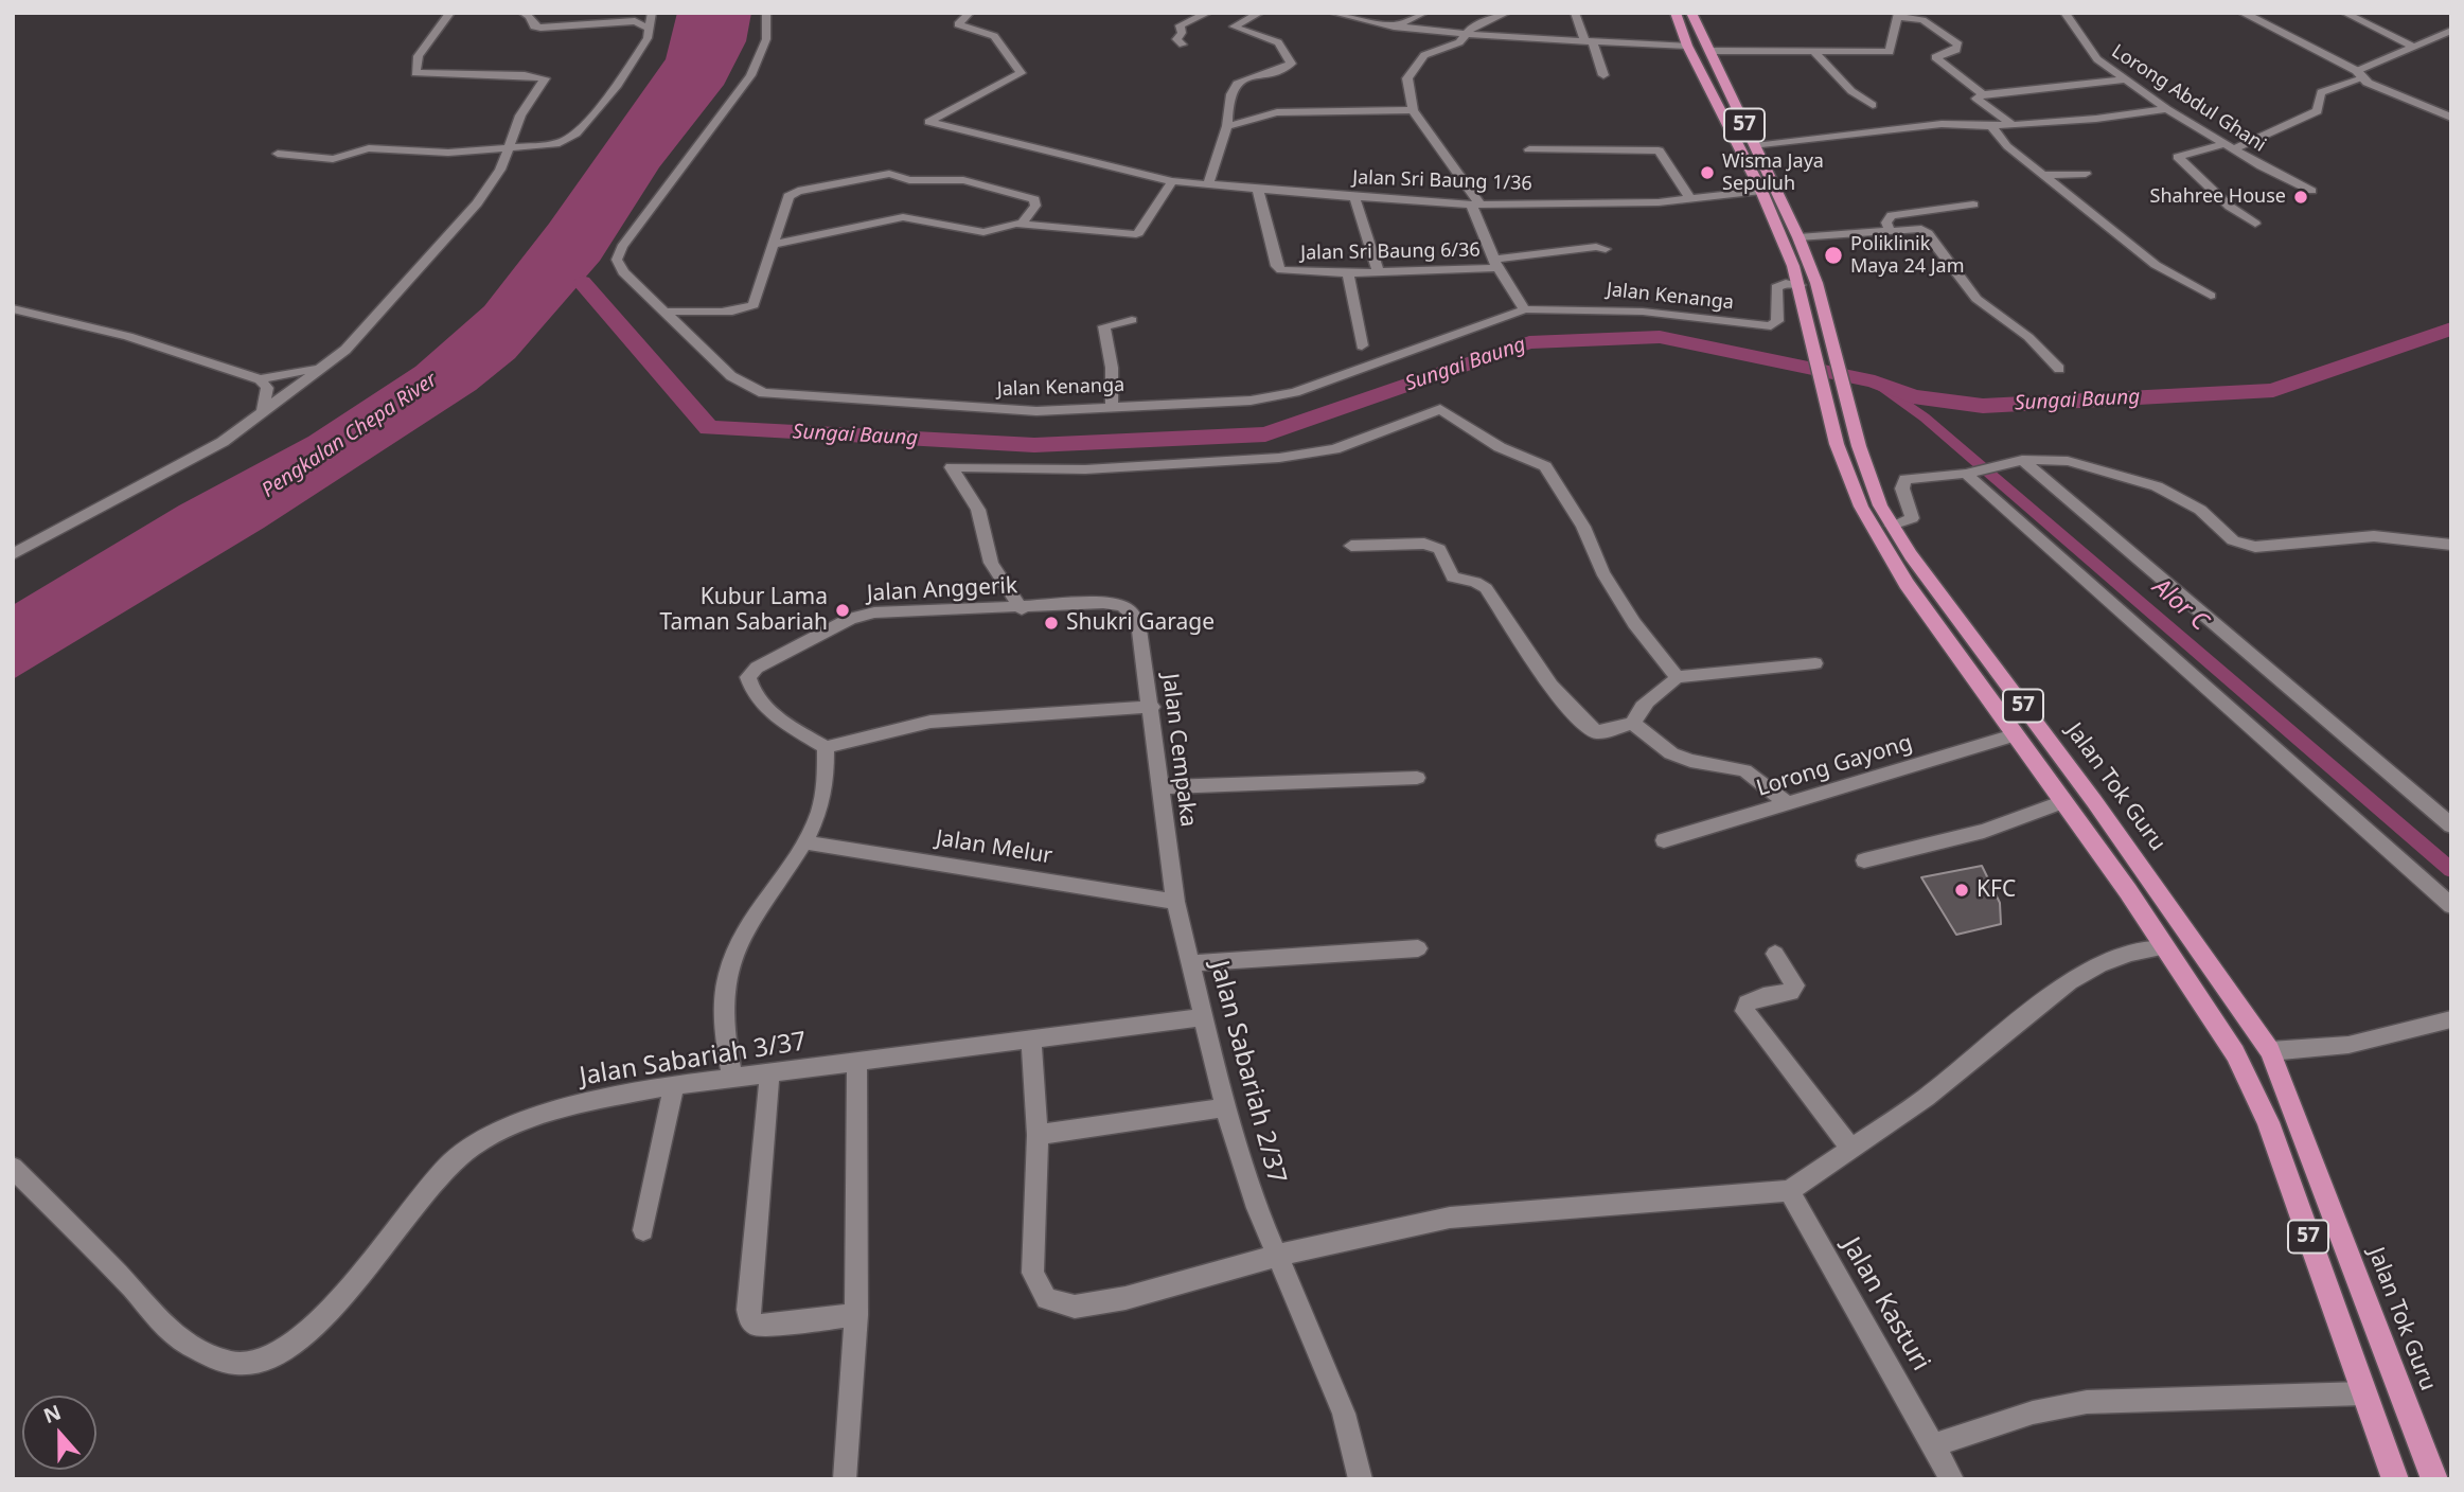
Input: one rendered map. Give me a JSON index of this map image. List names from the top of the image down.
{
  "streets": {
    "main road": ["57", "Jalan Tok Guru"],
    "street": [
      "Lorong Abdul Ghani",
      "Jalan Sri Baung 1/36",
      "Jalan Sri Baung 6/36",
      "Jalan Kenanga",
      "Jalan Anggerik",
      "Jalan Cempaka",
      "Lorong Gayong",
      "Jalan Melur",
      "Jalan Sabariah 3/37",
      "Jalan Sabariah 2/37",
      "Jalan Kasturi"
    ]
  },
  "crossings": [
    ["57", "Jalan Sri Baung 1/36"],
    ["57", "Jalan Kenanga"],
    ["57", "Lorong Gayong"],
    ["Jalan Sri Baung 1/36", "Jalan Sri Baung 6/36"],
    ["Jalan Anggerik", "Jalan Cempaka"],
    ["Jalan Cempaka", "Jalan Melur"],
    ["Jalan Cempaka", "Jalan Sabariah 2/37"],
    ["Jalan Melur", "Jalan Sabariah 2/37"],
    ["Jalan Sabariah 3/37", "Jalan Sabariah 2/37"]
  ],
  "water": ["Sungai Baung", "Pengkalan Chepa River", "Alor C"],
  "places": [
    "Wisma Jaya Sepuluh",
    "Shahree House",
    "Poliklinik Maya 24 Jam",
    "Kubur Lama Taman Sabariah",
    "Shukri Garage",
    "KFC"
  ],
  "north": "top"
}
